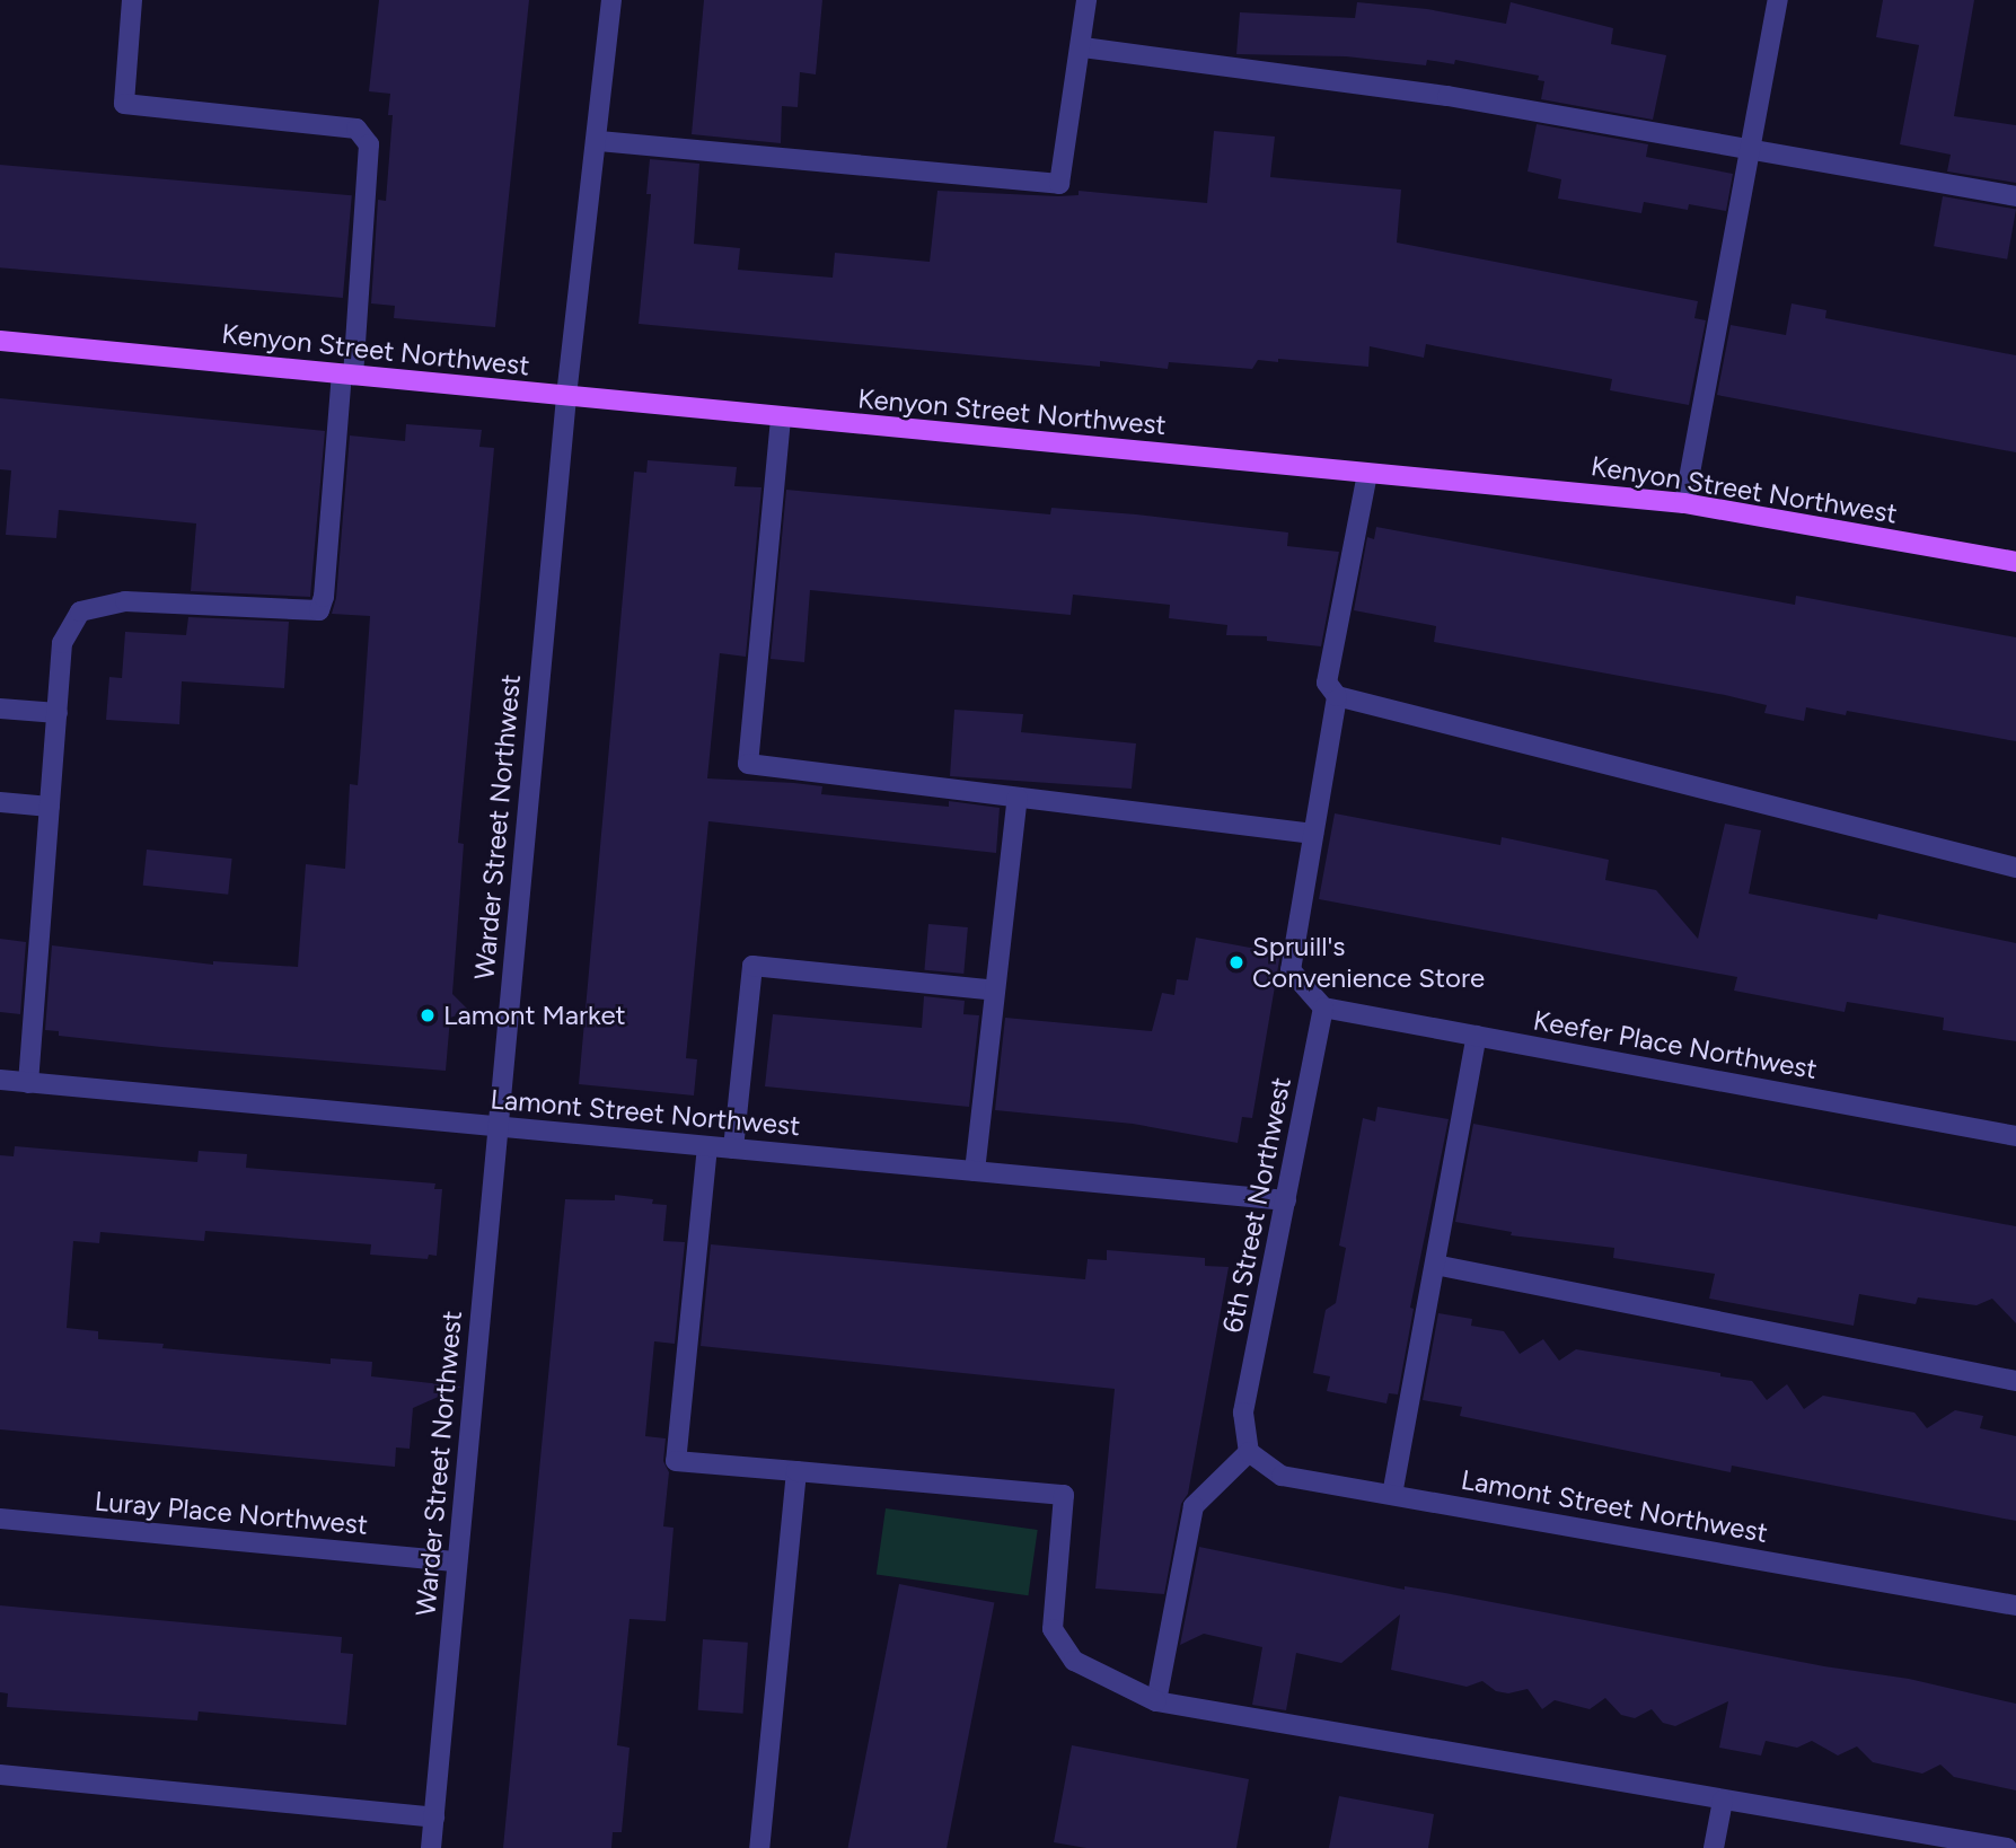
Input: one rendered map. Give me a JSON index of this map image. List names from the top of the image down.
{
  "streets": {
    "main road": ["Kenyon Street Northwest"],
    "street": [
      "Warder Street Northwest",
      "Keefer Place Northwest",
      "Lamont Street Northwest",
      "6th Street Northwest",
      "Luray Place Northwest"
    ]
  },
  "crossings": [
    ["Kenyon Street Northwest", "Warder Street Northwest"],
    ["Warder Street Northwest", "Lamont Street Northwest"],
    ["Warder Street Northwest", "Luray Place Northwest"],
    ["Keefer Place Northwest", "6th Street Northwest"],
    ["Lamont Street Northwest", "6th Street Northwest"]
  ],
  "places": ["Spruill's Convenience Store", "Lamont Market"]
}
